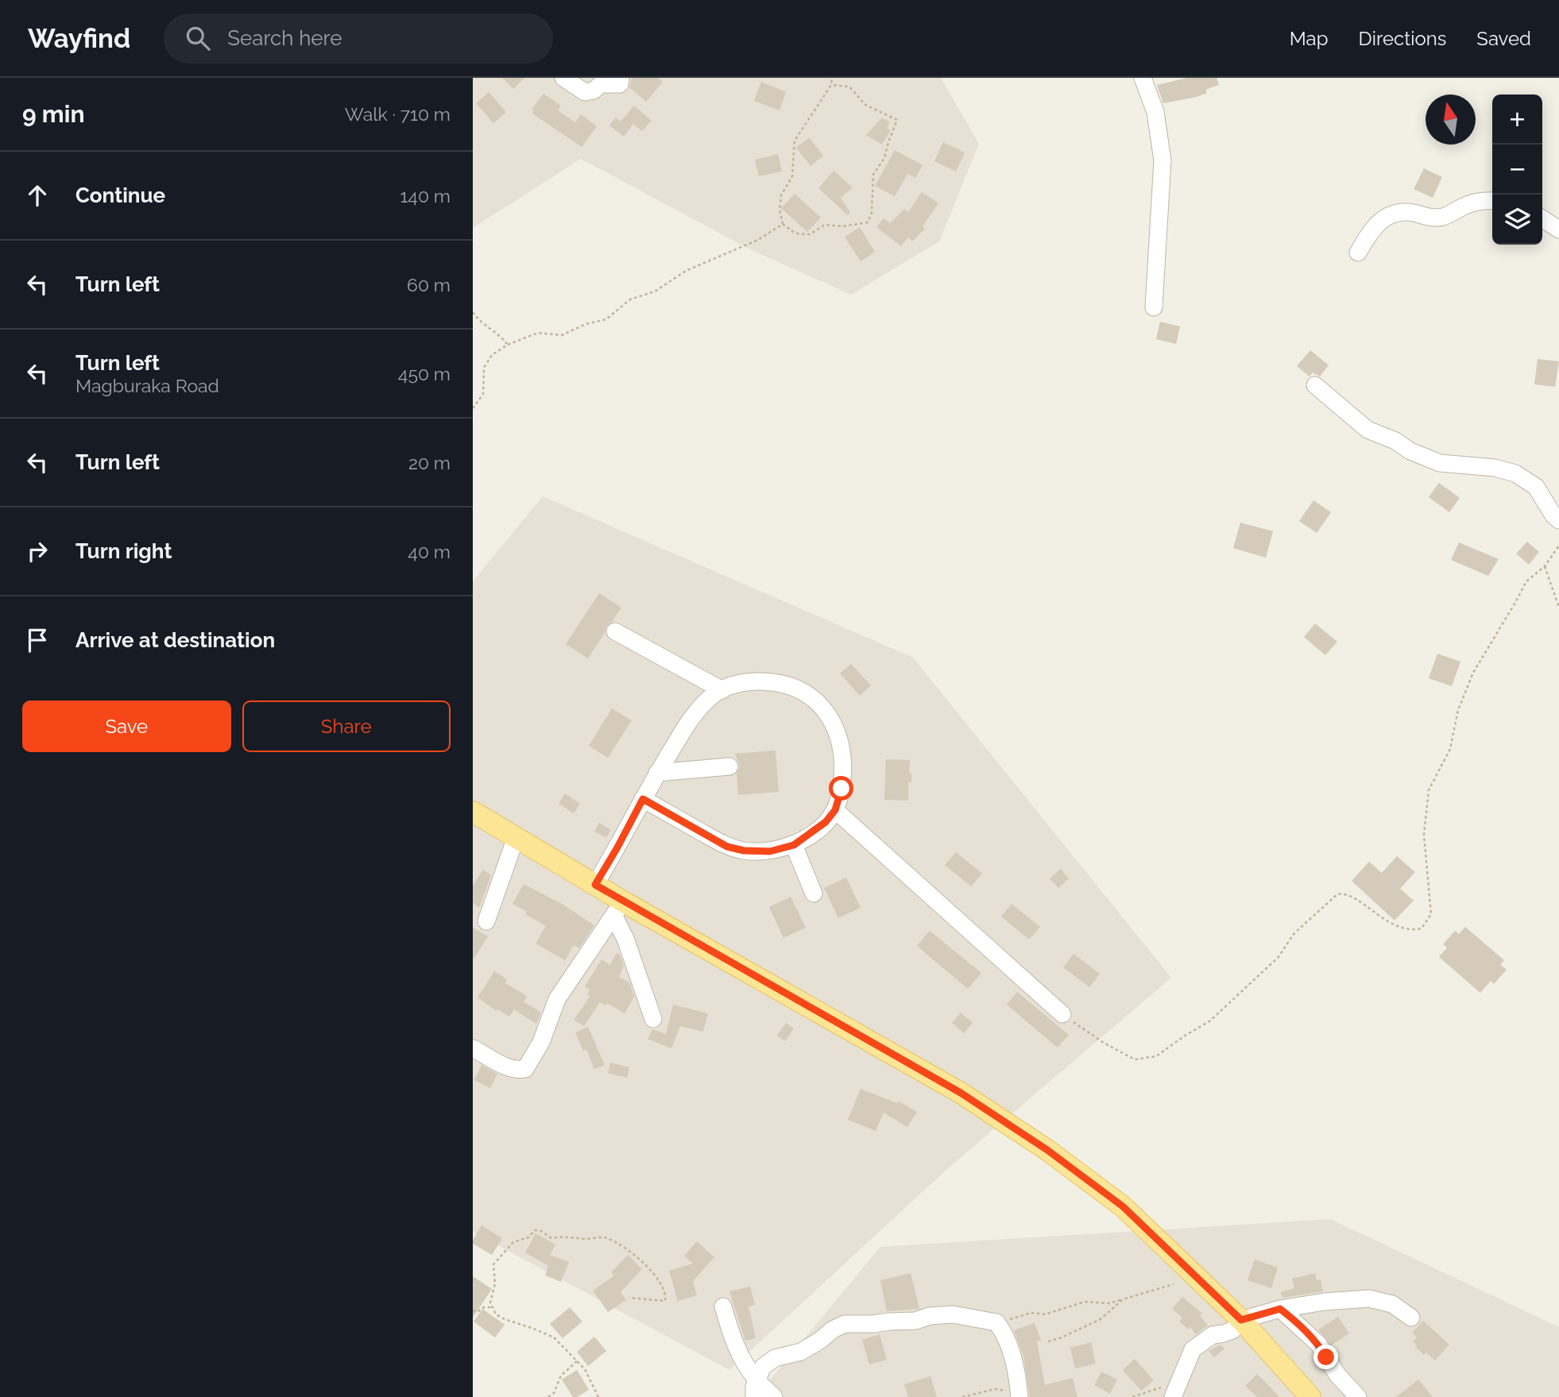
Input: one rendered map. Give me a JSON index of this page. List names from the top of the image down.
{
  "north": "top",
  "page": {
    "header": "Wayfind",
    "search": "Search here",
    "nav": ["Map", "Directions", "Saved"],
    "heading": ["9 min", "Walk · 710 m"],
    "map_buttons": ["+", "−"],
    "list": [
      ["Continue", "140 m"],
      ["Turn left", "60 m"],
      ["Turn left", "Magburaka Road", "450 m"],
      ["Turn left", "20 m"],
      ["Turn right", "40 m"],
      "Arrive at destination"
    ],
    "buttons": ["Save", "Share"]
  }
}
